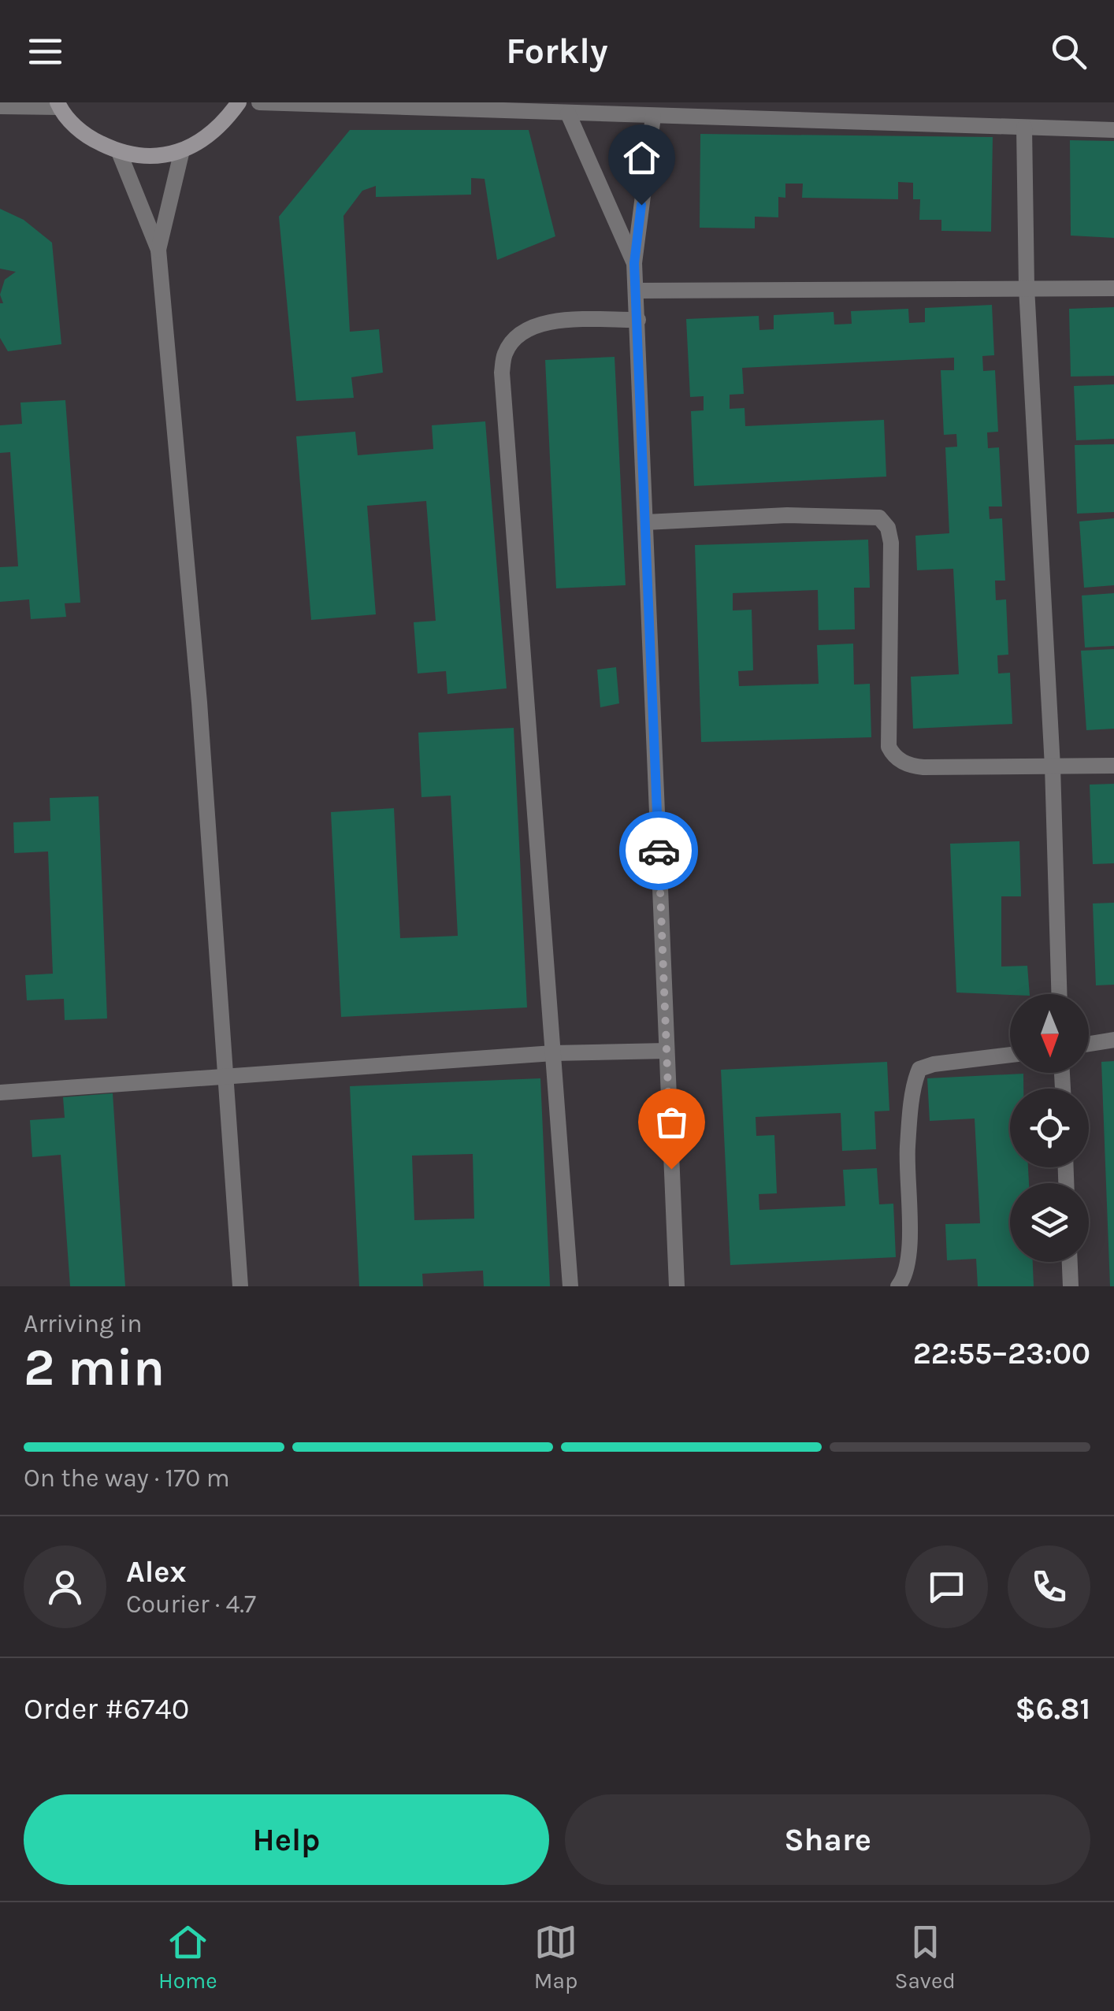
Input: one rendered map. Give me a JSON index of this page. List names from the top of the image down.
{
  "north": "bottom",
  "page": {
    "header": "Forkly",
    "heading": ["2 min", "Arriving in", "22:55–23:00"],
    "panel": [
      "Alex",
      "Courier · 4.7",
      "Order #6740",
      "$6.81"
    ],
    "bar": "On the way · 170 m",
    "buttons": ["Help", "Share"],
    "tabs": ["Home", "Map", "Saved"]
  }
}
